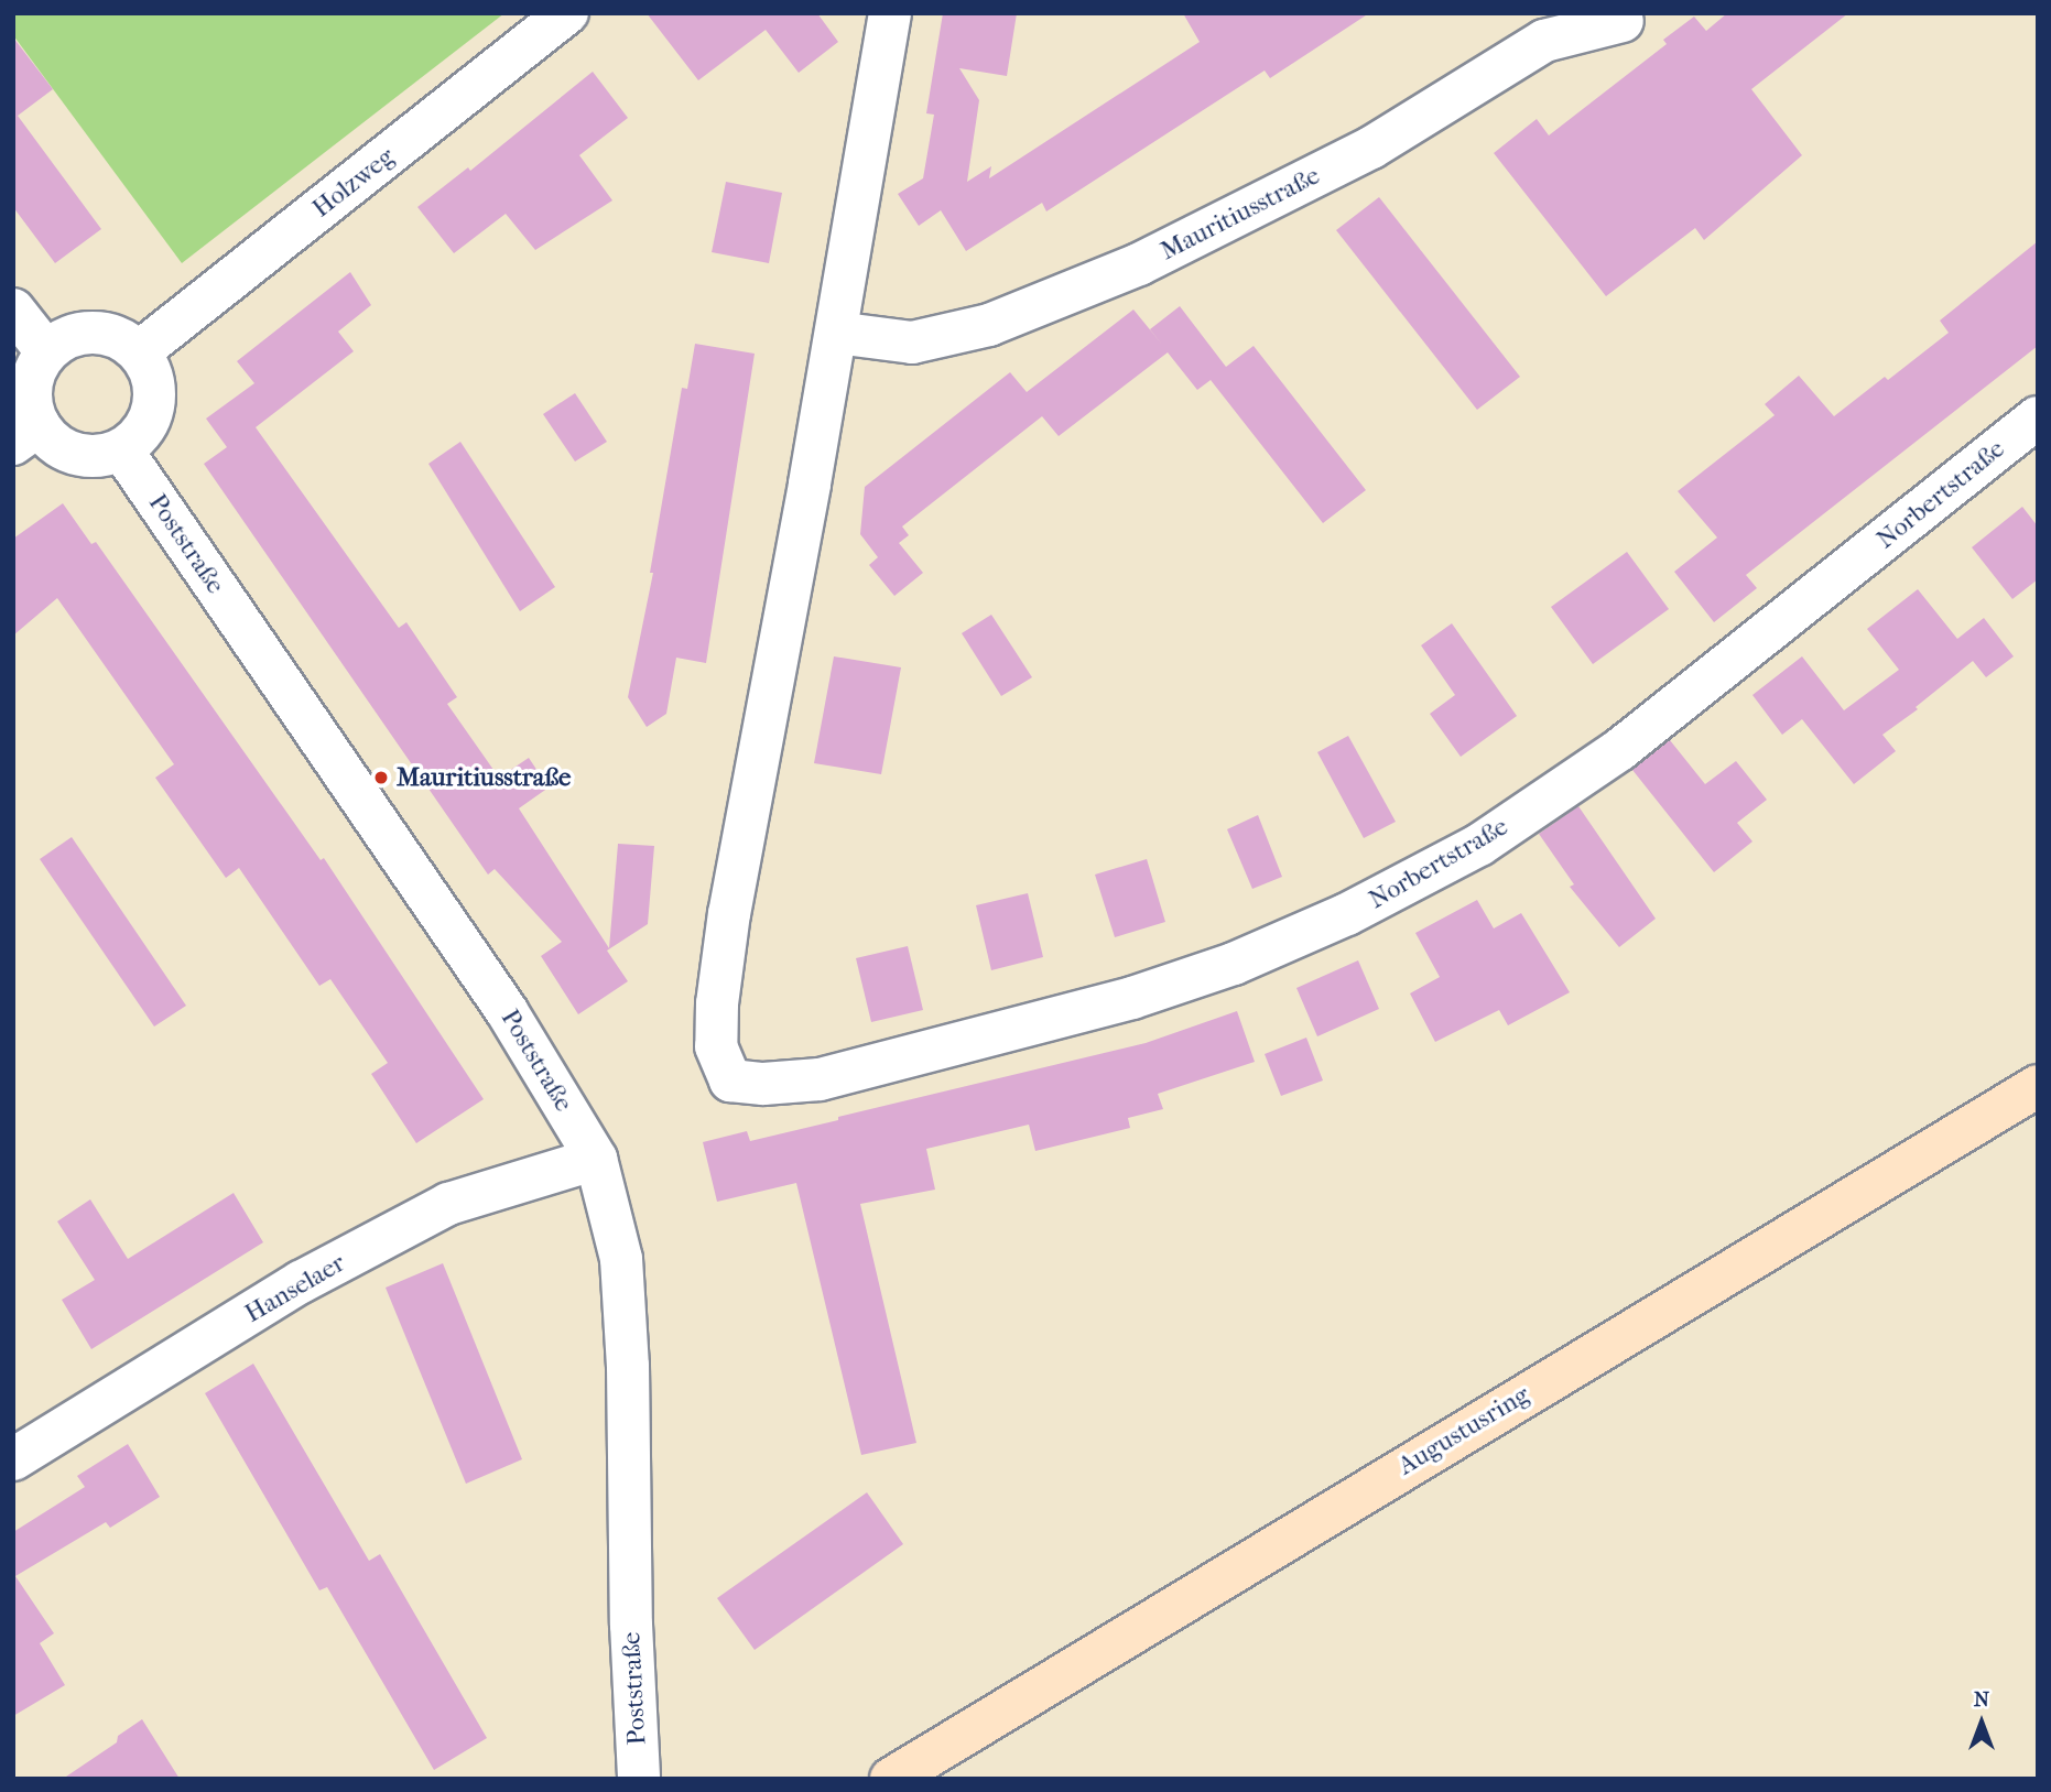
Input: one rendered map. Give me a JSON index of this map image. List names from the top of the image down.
{
  "streets": {
    "main road": ["Augustusring"],
    "street": [
      "Holzweg",
      "Mauritiusstraße",
      "Norbertstraße",
      "Poststraße",
      "Hanselaer"
    ]
  },
  "crossings": [
    ["Holzweg", "Poststraße"],
    ["Mauritiusstraße", "Norbertstraße"],
    ["Poststraße", "Hanselaer"]
  ],
  "places": ["Mauritiusstraße"],
  "north": "top"
}
